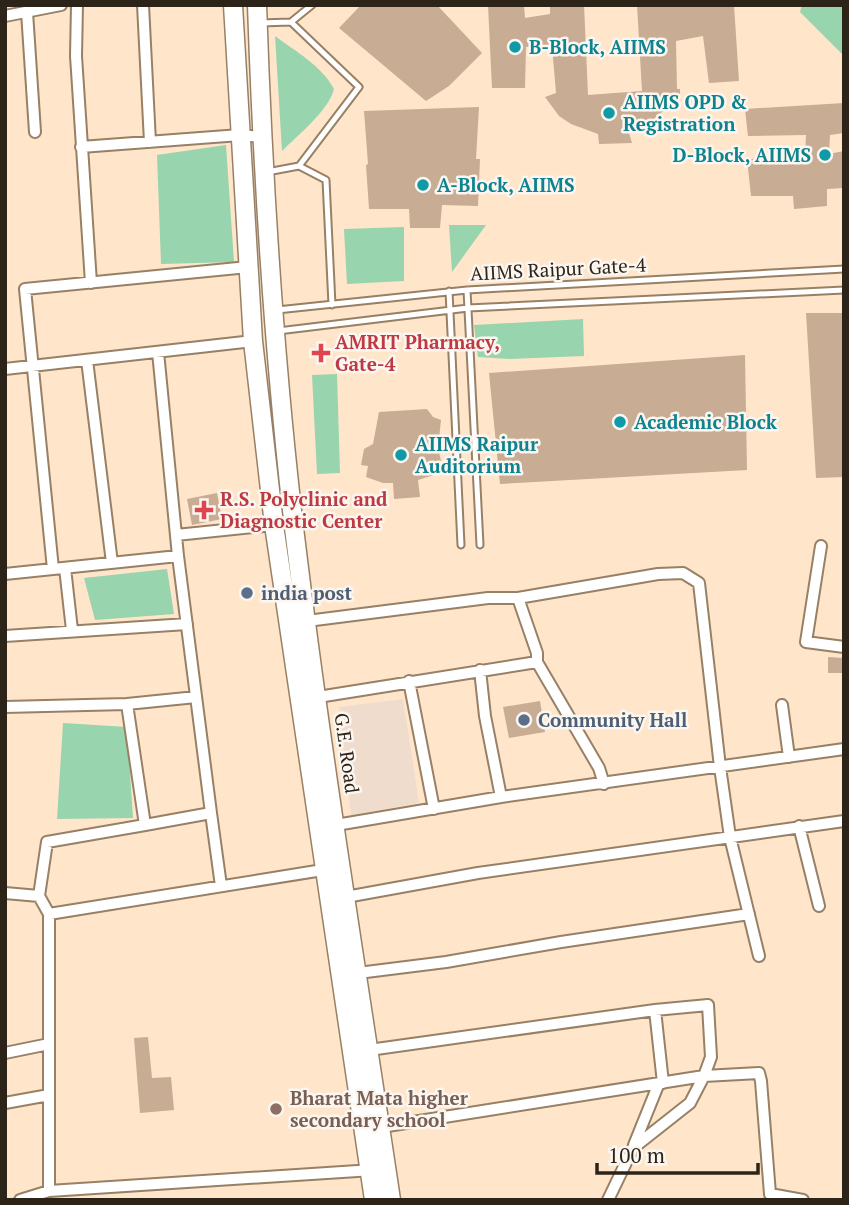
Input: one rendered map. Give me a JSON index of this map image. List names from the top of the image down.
{
  "streets": {
    "main road": ["G.E. Road"],
    "lane": ["AIIMS Raipur Gate-4"]
  },
  "crossings": [
    ["AIIMS Raipur Gate-4", "G.E. Road"]
  ],
  "places": {
    "other": [
      "B-Block, AIIMS",
      "AIIMS OPD & Registration",
      "D-Block, AIIMS",
      "A-Block, AIIMS",
      "Academic Block",
      "AIIMS Raipur Auditorium",
      "india post",
      "Community Hall",
      "Bharat Mata higher secondary school"
    ],
    "health": ["AMRIT Pharmacy, Gate-4", "R.S. Polyclinic and Diagnostic Center"]
  },
  "scale_bar": "100 m"
}
